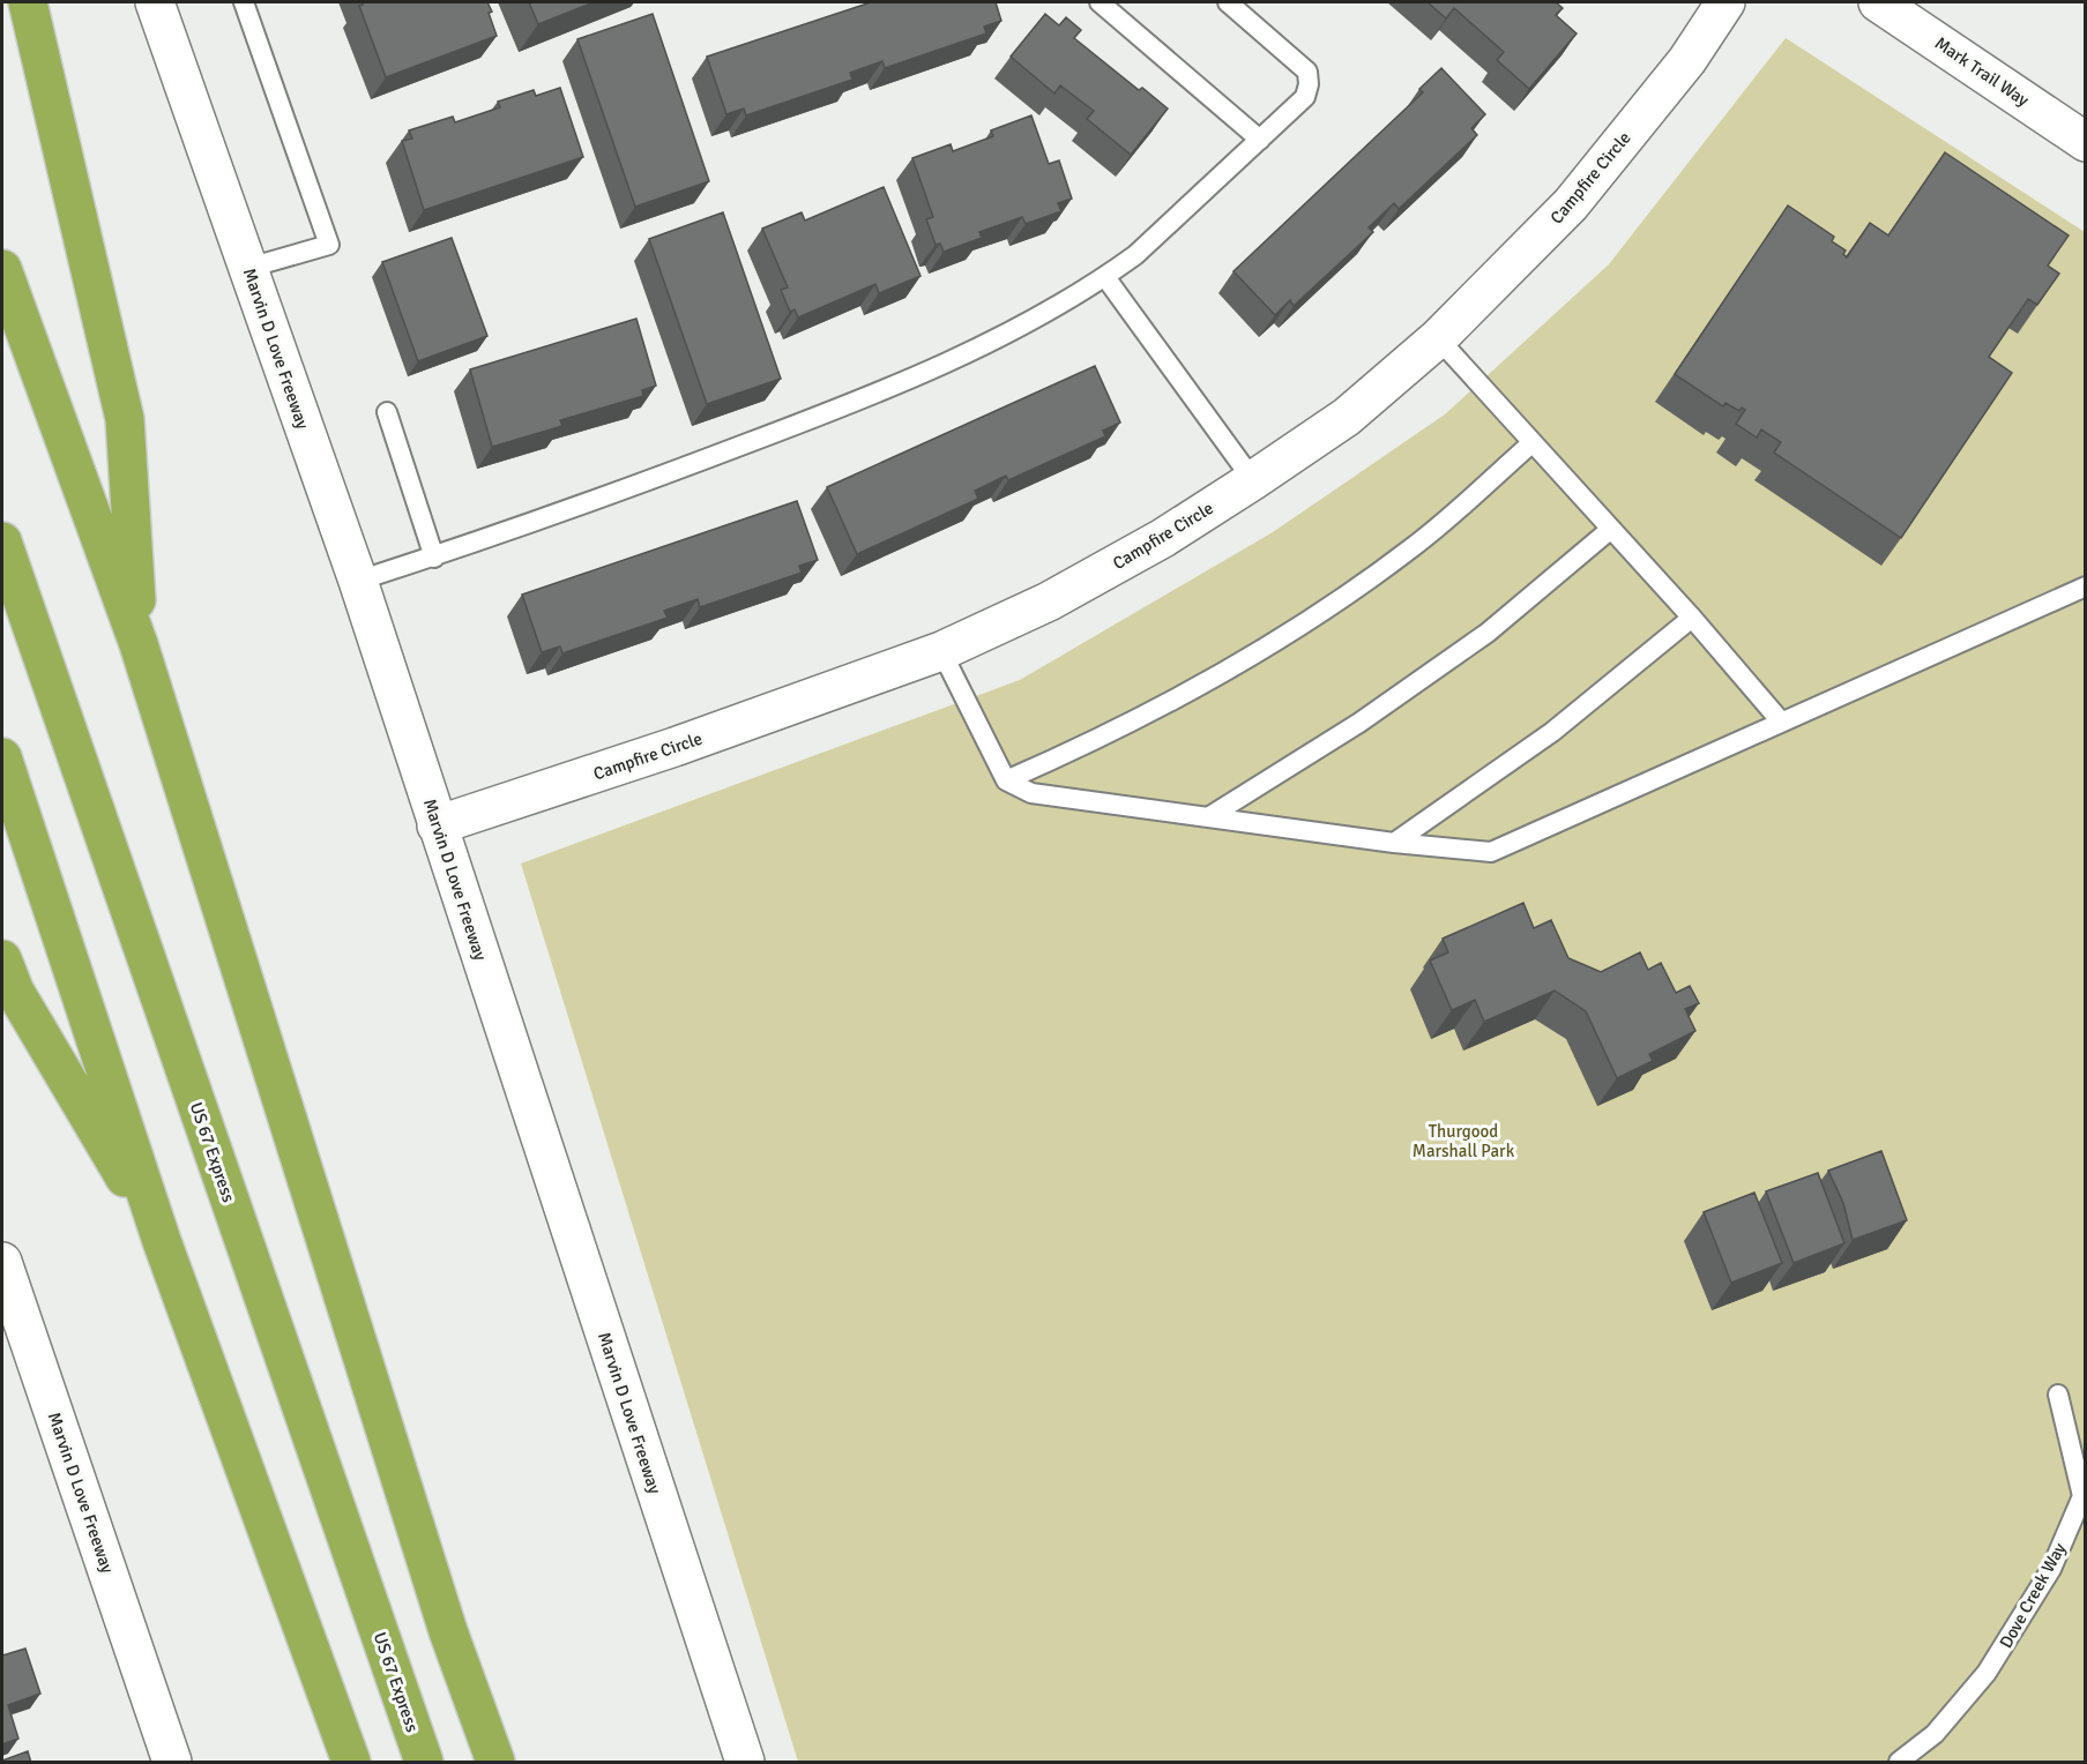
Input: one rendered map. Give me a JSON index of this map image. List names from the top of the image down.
{
  "streets": {
    "highway": ["US 67 Express"],
    "main road": ["Mark Trail Way", "Campfire Circle", "Marvin D Love Freeway"],
    "lane": ["Dove Creek Way"]
  },
  "crossings": [
    ["Campfire Circle", "Marvin D Love Freeway"]
  ],
  "parks": ["Thurgood Marshall Park"]
}
